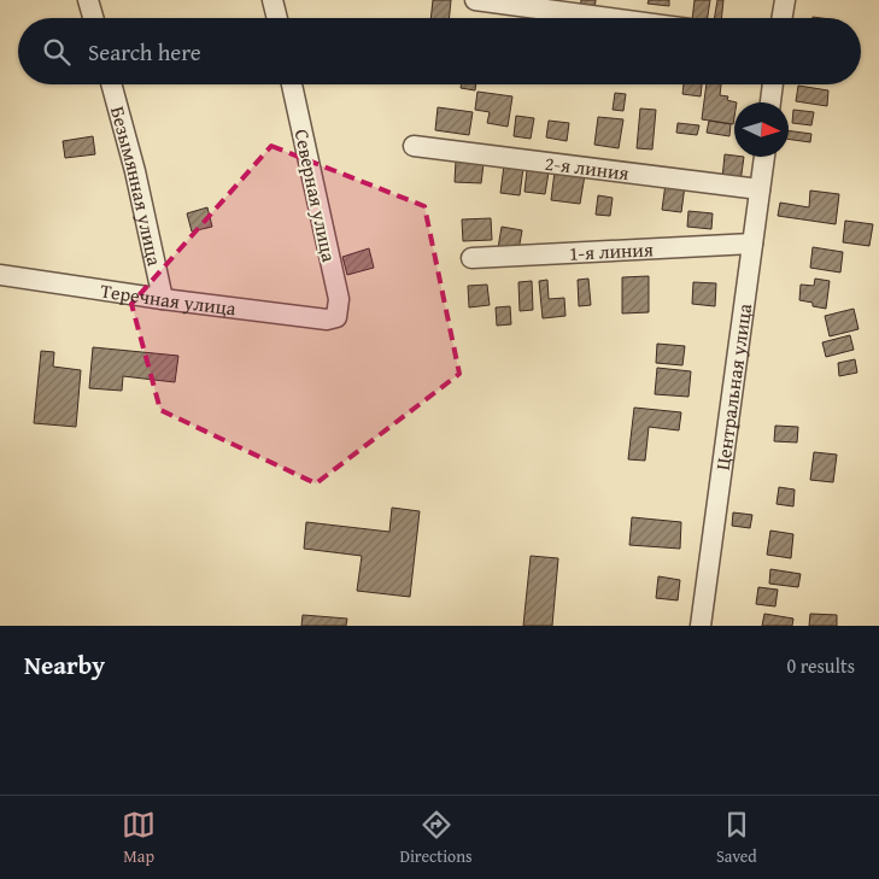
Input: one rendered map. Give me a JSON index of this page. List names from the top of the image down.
{
  "streets": {
    "street": [
      "2-я линия",
      "Безымянная улица",
      "Северная улица",
      "1-я линия",
      "Теречная улица",
      "Центральная улица"
    ]
  },
  "crossings": [
    ["2-я линия", "Центральная улица"],
    ["Безымянная улица", "Теречная улица"],
    ["Северная улица", "Теречная улица"],
    ["1-я линия", "Центральная улица"]
  ],
  "north": "right",
  "page": {
    "search": "Search here",
    "heading": ["Nearby", "0 results"],
    "nav": ["Map", "Directions", "Saved"]
  }
}
